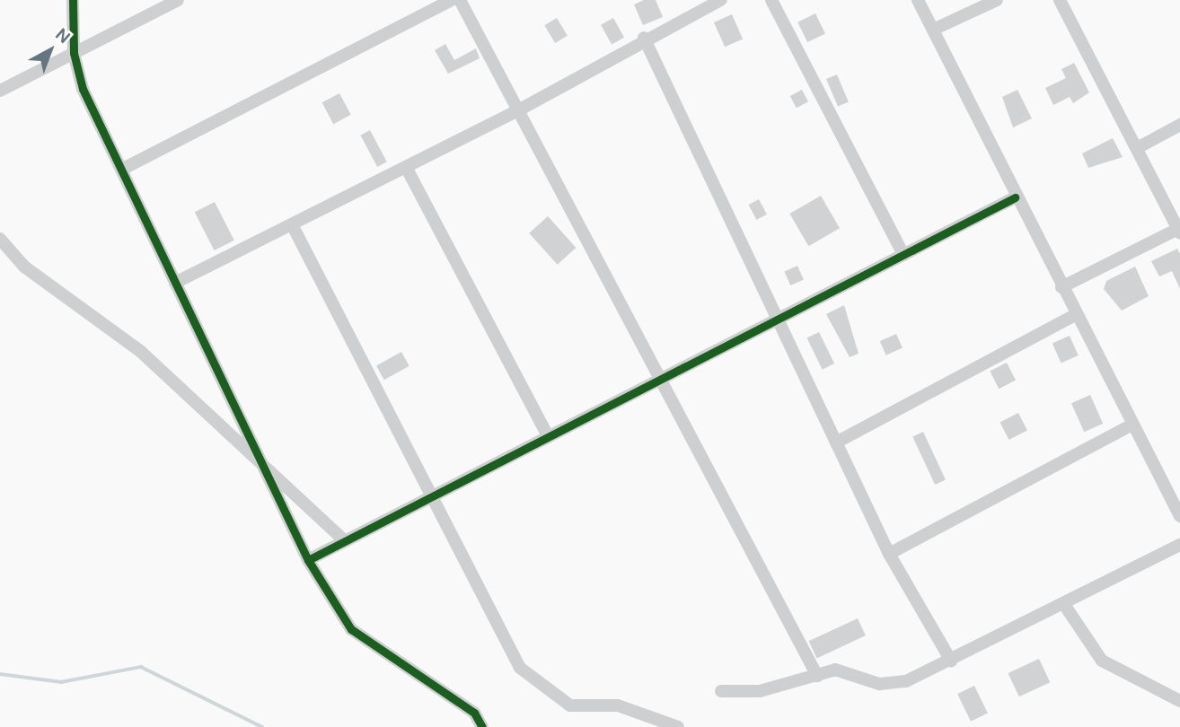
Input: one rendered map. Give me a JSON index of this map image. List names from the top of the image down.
{
  "north": "top right"
}
